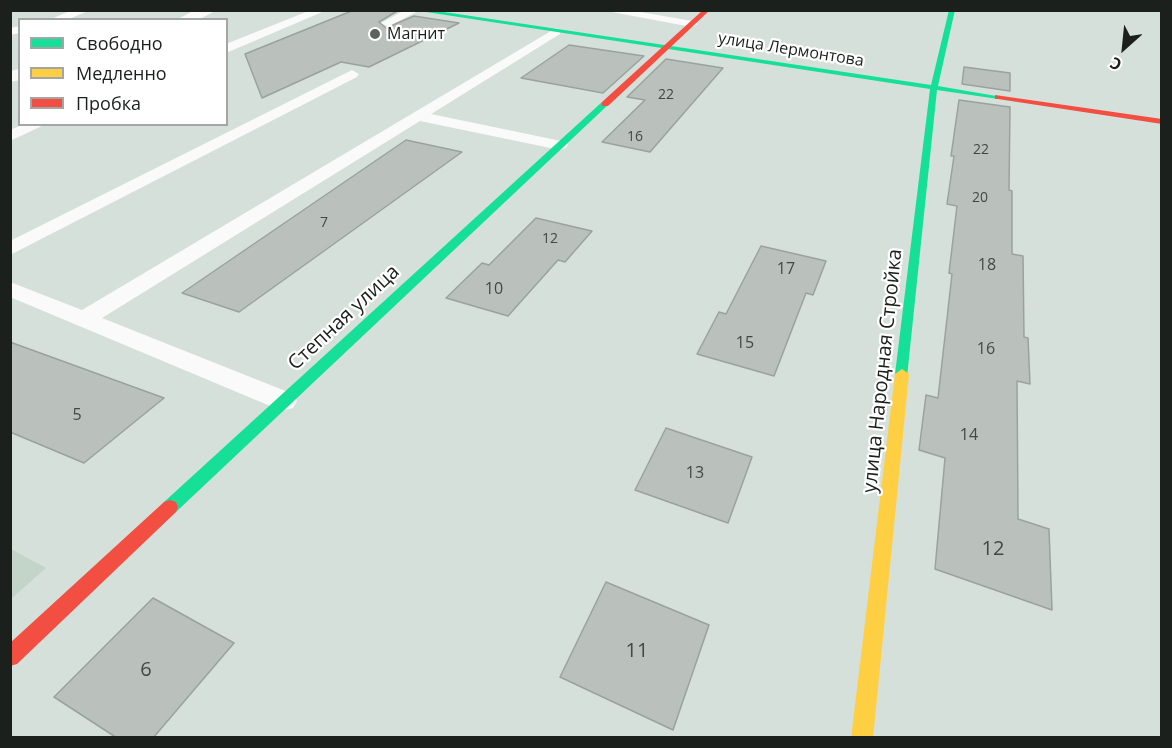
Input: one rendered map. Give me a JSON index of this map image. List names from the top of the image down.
{
  "streets": {
    "street": ["улица Лермонтова", "Степная улица", "улица Народная Стройка"]
  },
  "crossings": [
    ["улица Лермонтова", "Степная улица"],
    ["улица Лермонтова", "улица Народная Стройка"]
  ],
  "places": ["Магнит"],
  "house_numbers": [
    "22",
    "16",
    "22",
    "20",
    "7",
    "12",
    "18",
    "17",
    "10",
    "15",
    "16",
    "5",
    "14",
    "13",
    "12",
    "11",
    "6"
  ],
  "legend": ["Свободно", "Медленно", "Пробка"],
  "north": "bottom left"
}
